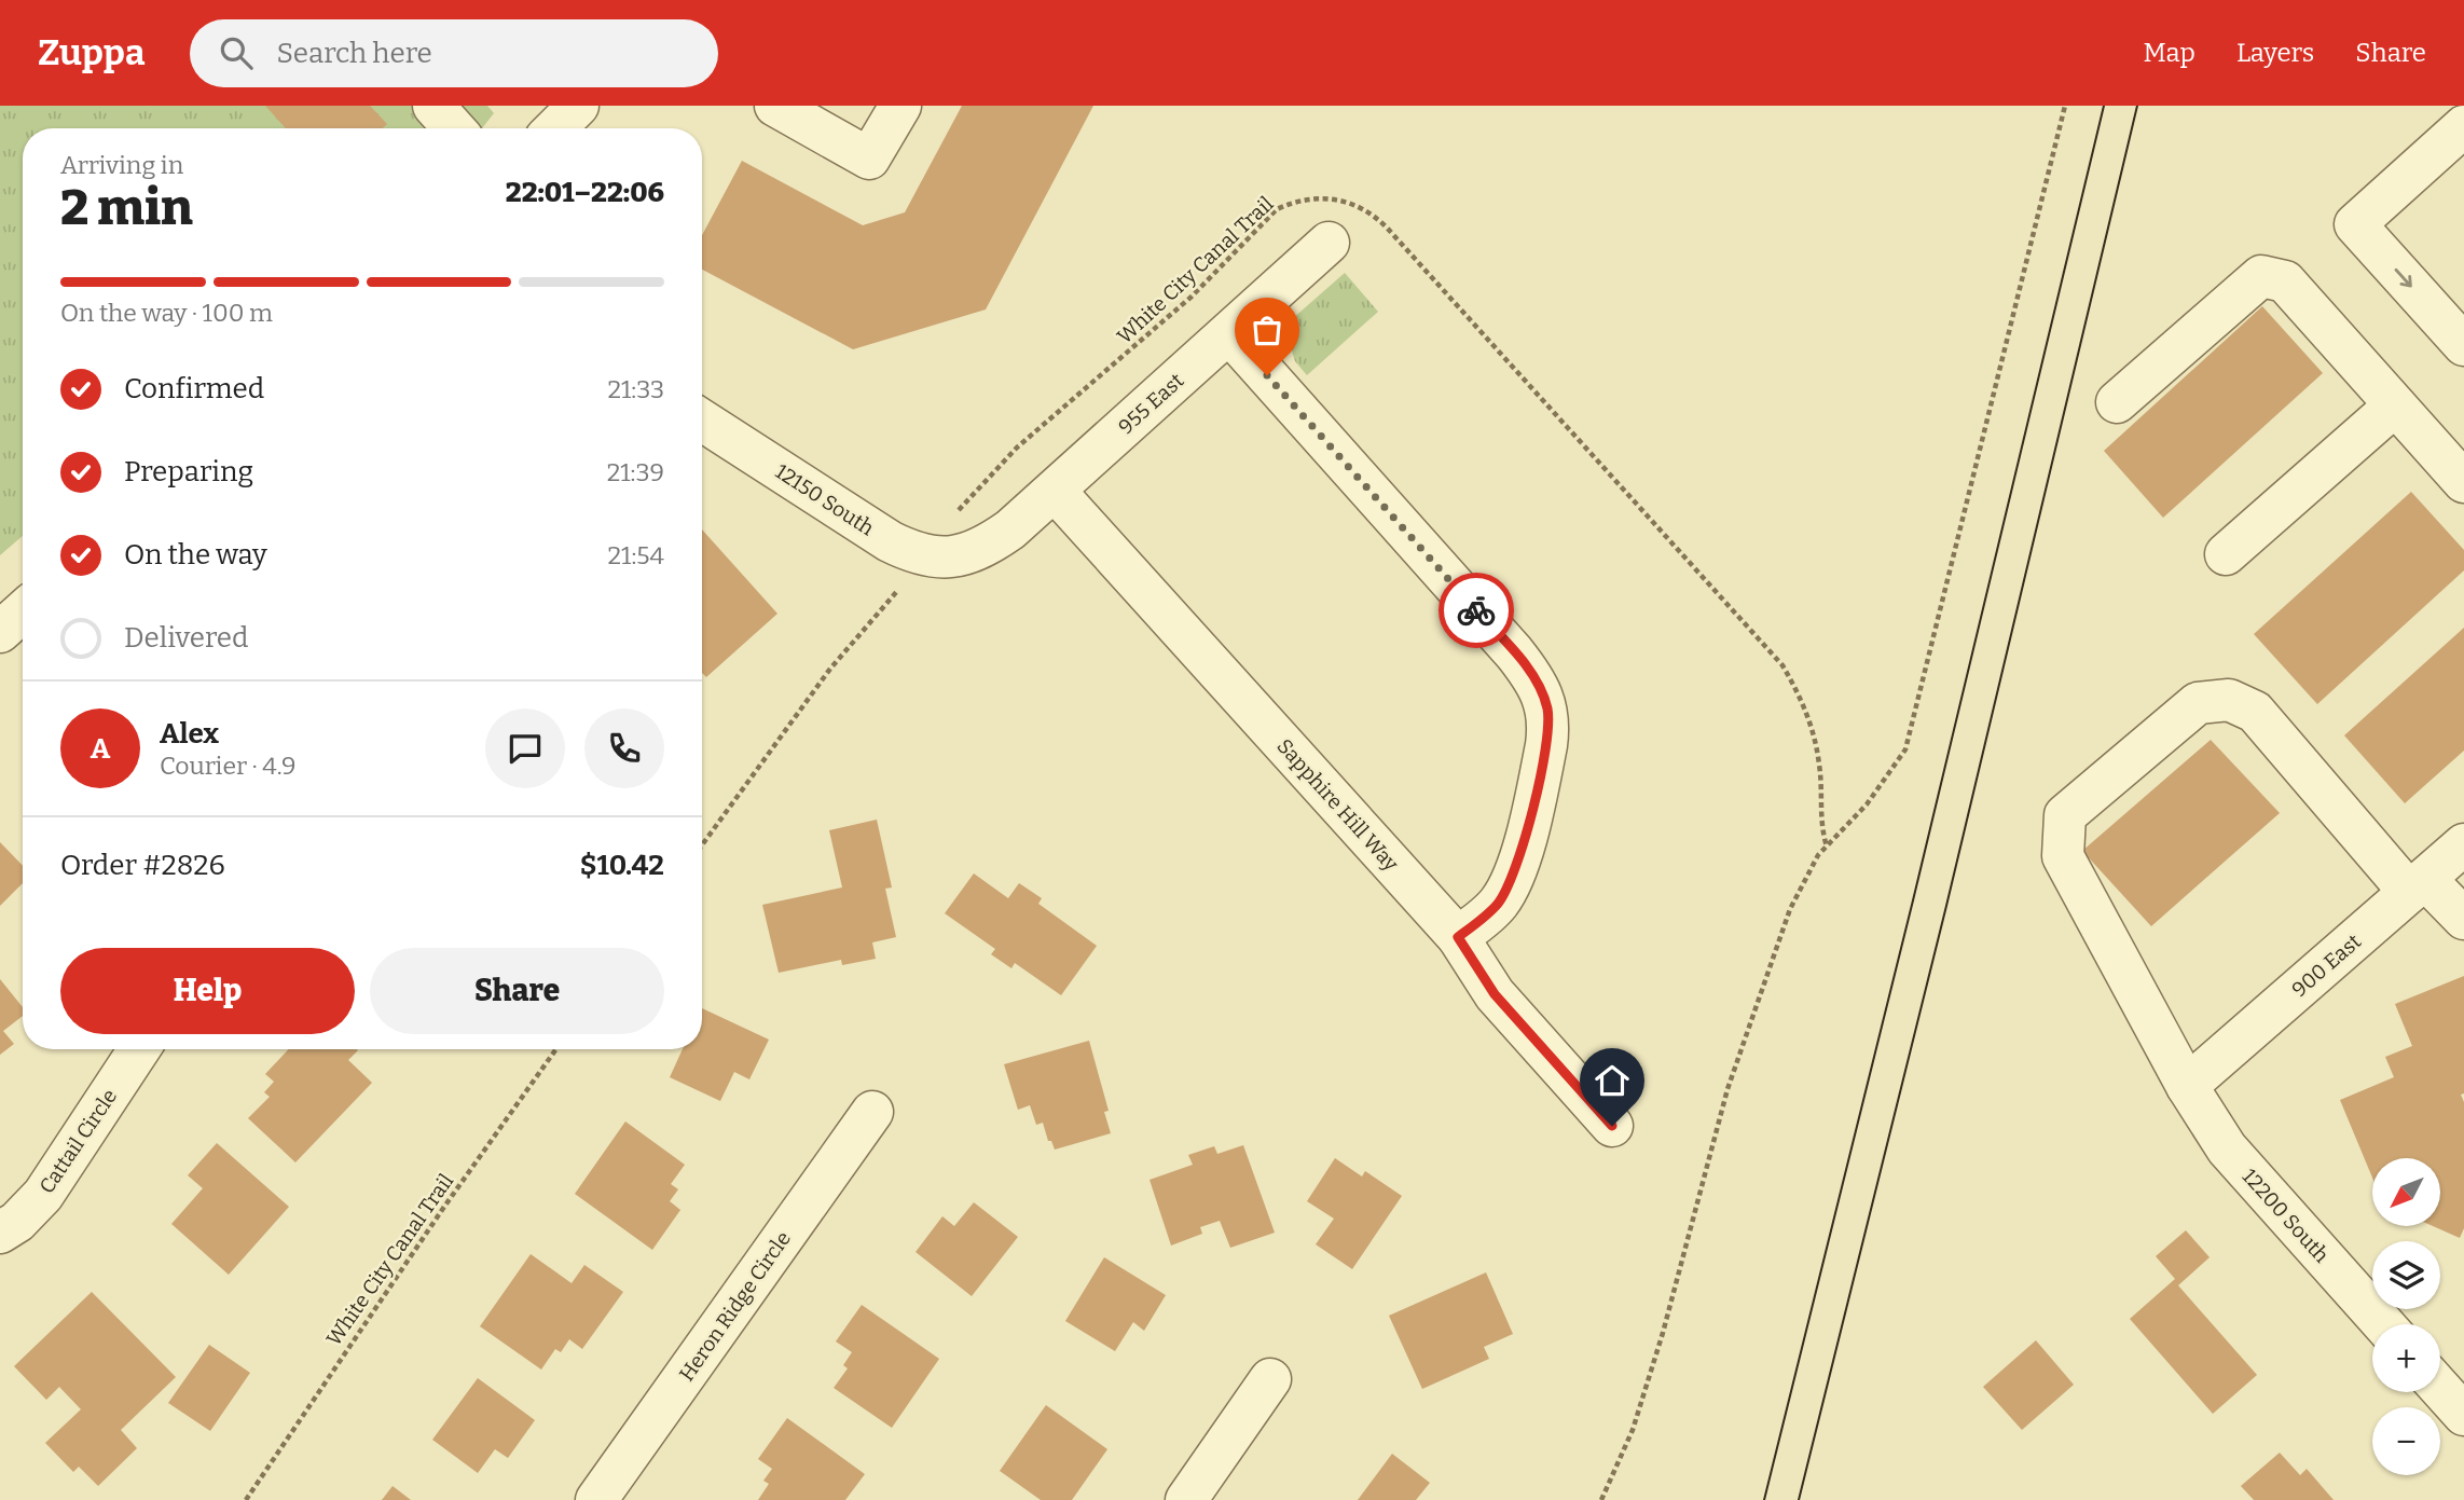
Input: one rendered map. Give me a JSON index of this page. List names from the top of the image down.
{
  "streets": {
    "street": [
      "955 East",
      "12150 South",
      "Sapphire Hill Way",
      "900 East",
      "Cattail Circle",
      "12200 South",
      "Heron Ridge Circle"
    ],
    "path": ["White City Canal Trail"]
  },
  "crossings": [
    ["White City Canal Trail", "12150 South"],
    ["955 East", "12150 South"],
    ["955 East", "Sapphire Hill Way"],
    ["900 East", "12200 South"]
  ],
  "north": "bottom left",
  "page": {
    "header": "Zuppa",
    "search": "Search here",
    "nav": ["Map", "Layers", "Share"],
    "heading": ["2 min", "Arriving in", "22:01–22:06"],
    "panel": [
      "Alex",
      "Courier · 4.9",
      "Order #2826",
      "$10.42"
    ],
    "bar": "On the way · 100 m",
    "list": [
      ["Confirmed", "21:33"],
      ["Preparing", "21:39"],
      ["On the way", "21:54"],
      "Delivered"
    ],
    "round": "A",
    "buttons": ["Help", "Share"],
    "map_buttons": ["+", "−"]
  }
}
